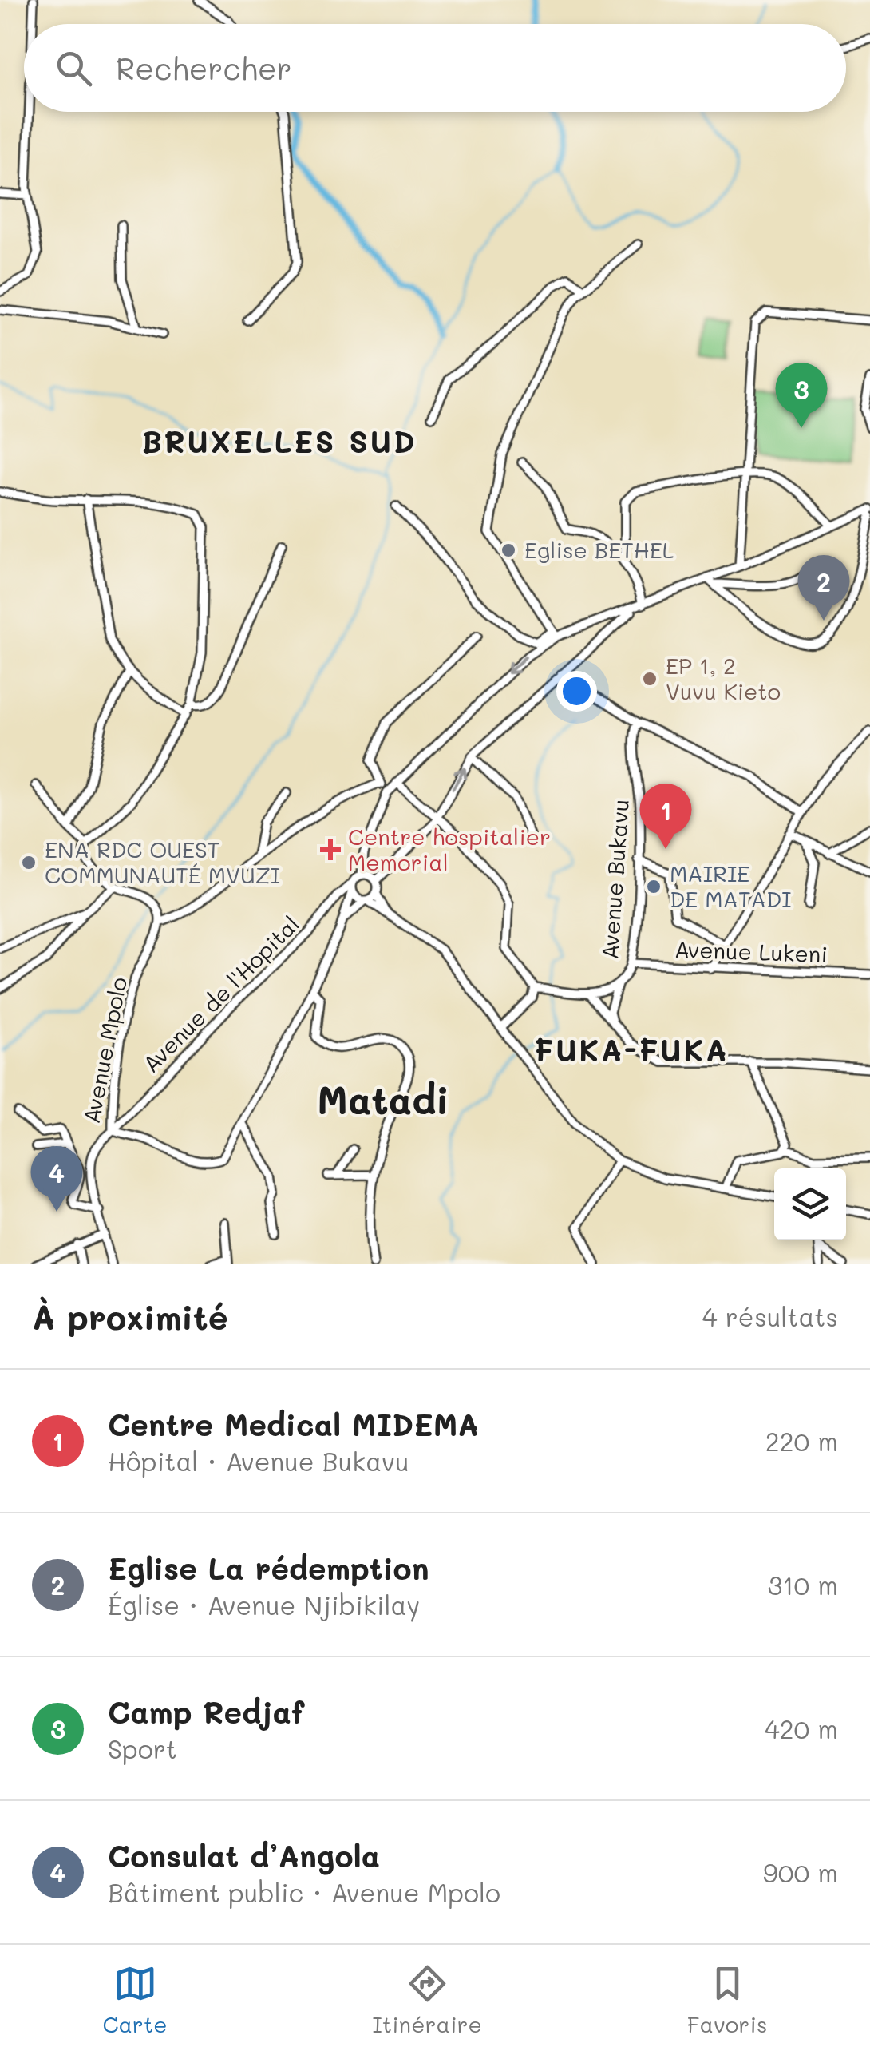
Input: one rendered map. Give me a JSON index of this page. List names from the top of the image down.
{
  "streets": {
    "street": [
      "Avenue Bukavu",
      "Avenue Lukeni",
      "Avenue de l'Hopital",
      "Avenue Mpolo"
    ]
  },
  "crossings": [
    ["Avenue Bukavu", "Avenue Lukeni"],
    ["Avenue de l'Hopital", "Avenue Mpolo"]
  ],
  "districts": ["BRUXELLES SUD", "FUKA-FUKA", "Matadi"],
  "places": {
    "other": [
      "Eglise BETHEL",
      "EP 1, 2 Vuvu Kieto",
      "ENA RDC OUEST COMMUNAUTÉ MVUZI",
      "MAIRIE DE MATADI"
    ],
    "health": ["Centre hospitalier Memorial"]
  },
  "page": {
    "search": "Rechercher",
    "pins": [
      "3",
      "2",
      "1",
      "4"
    ],
    "heading": ["À proximité", "4 résultats"],
    "list": [
      {
        "mark": "1",
        "name": "Centre Medical MIDEMA",
        "note": "Hôpital · Avenue Bukavu",
        "value": "220 m"
      },
      {
        "mark": "2",
        "name": "Eglise La rédemption",
        "note": "Église · Avenue Njibikilay",
        "value": "310 m"
      },
      {
        "mark": "3",
        "name": "Camp Redjaf",
        "note": "Sport",
        "value": "420 m"
      },
      {
        "mark": "4",
        "name": "Consulat d’Angola",
        "note": "Bâtiment public · Avenue Mpolo",
        "value": "900 m"
      }
    ],
    "nav": ["Carte", "Itinéraire", "Favoris"]
  }
}
